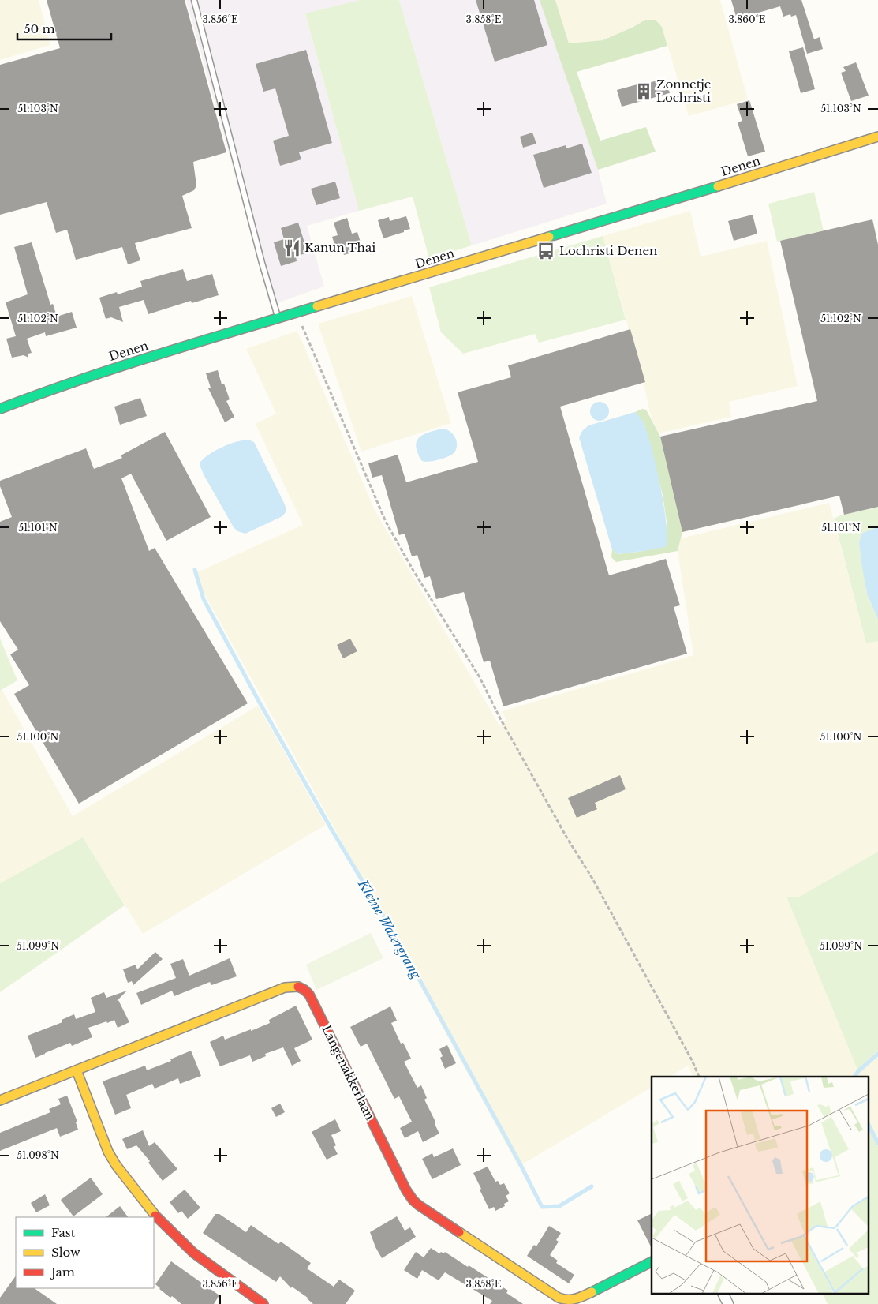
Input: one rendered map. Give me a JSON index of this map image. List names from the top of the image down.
{
  "streets": {
    "street": ["Denen", "Langenakkerlaan"]
  },
  "water": ["Kleine Watergrang"],
  "places": {
    "building": ["Zonnetje Lochristi"],
    "restaurant": ["Kanun Thai"],
    "bus stop": ["Lochristi Denen"]
  },
  "legend": ["Fast", "Slow", "Jam"],
  "scale_bar": "50 m",
  "coordinates": [
    "3.856°E",
    "3.858°E",
    "3.860°E",
    "51.103°N",
    "51.102°N",
    "51.101°N",
    "51.100°N",
    "51.099°N",
    "51.098°N"
  ]
}
